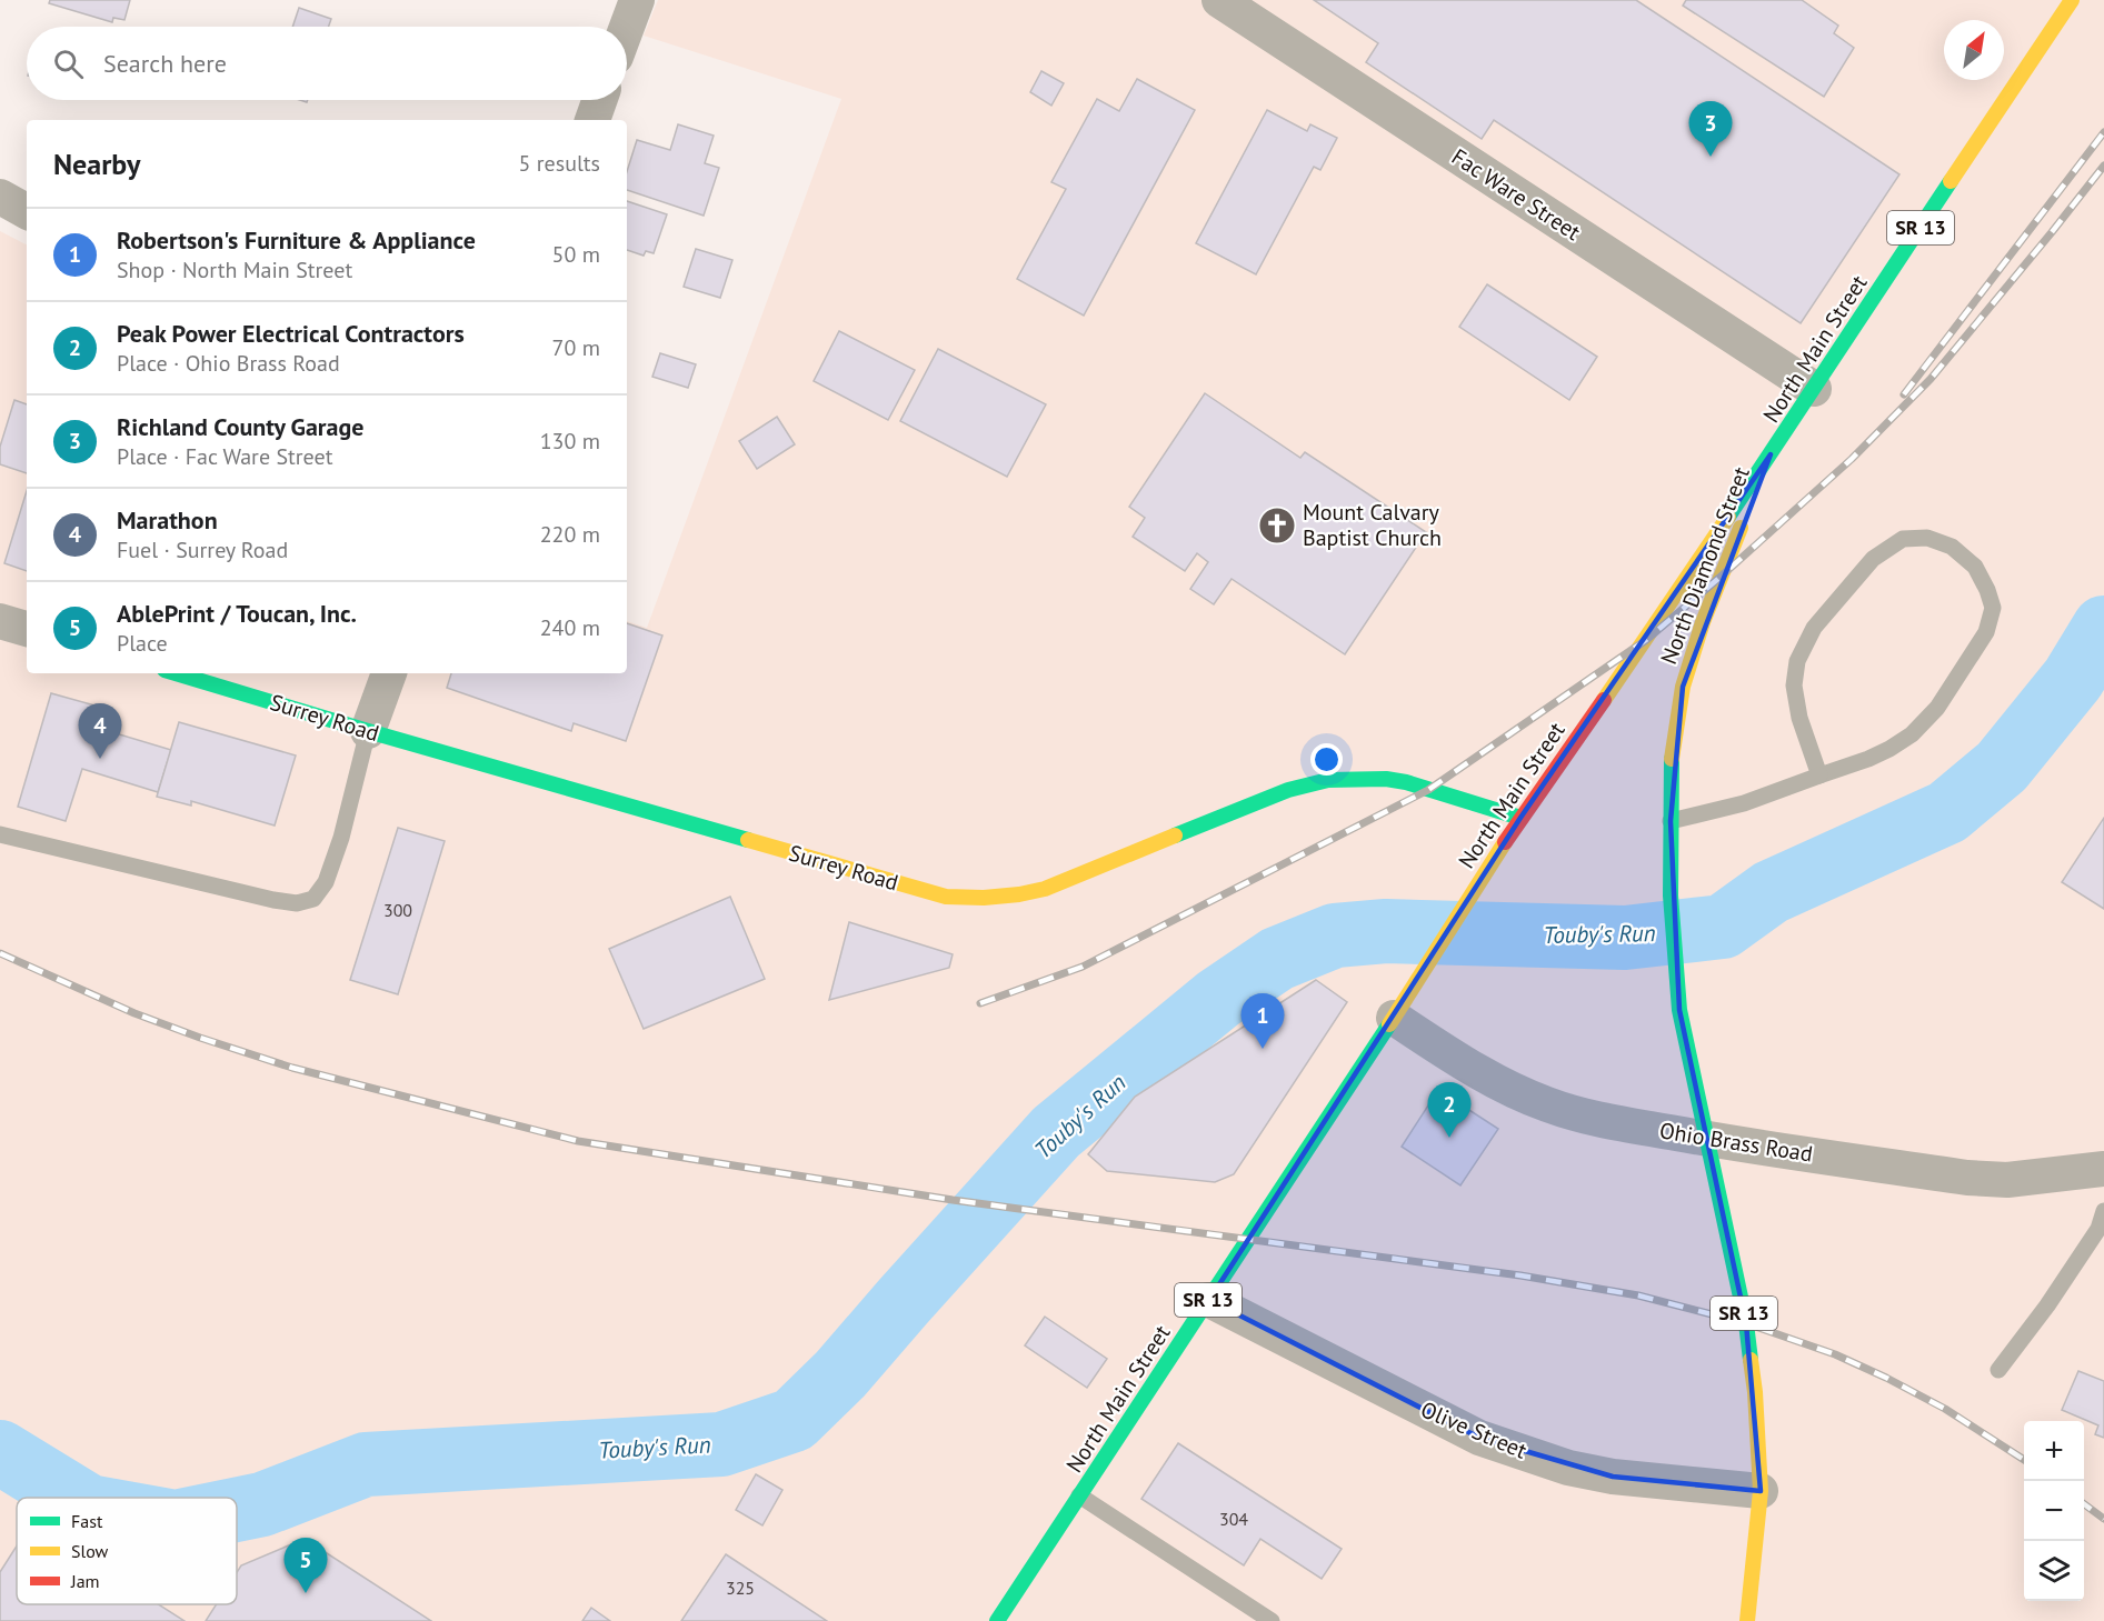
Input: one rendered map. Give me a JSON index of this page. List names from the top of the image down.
{
  "streets": {
    "main road": [
      "SR 13",
      "North Main Street",
      "North Diamond Street",
      "Surrey Road"
    ],
    "street": ["Fac Ware Street", "Ohio Brass Road", "Olive Street"]
  },
  "crossings": [
    ["Fac Ware Street", "North Main Street"],
    ["SR 13", "North Diamond Street"],
    ["SR 13", "Ohio Brass Road"],
    ["SR 13", "Olive Street"],
    ["North Main Street", "North Diamond Street"],
    ["North Main Street", "Surrey Road"],
    ["North Main Street", "Ohio Brass Road"],
    ["North Main Street", "Olive Street"],
    ["North Diamond Street", "Ohio Brass Road"]
  ],
  "water": ["Touby's Run"],
  "places": {
    "church": ["Mount Calvary Baptist Church"]
  },
  "house_numbers": ["300", "304", "325"],
  "legend": ["Fast", "Slow", "Jam"],
  "north": "top right",
  "page": {
    "search": "Search here",
    "pins": [
      "3",
      "4",
      "1",
      "2",
      "5"
    ],
    "heading": ["Nearby", "5 results"],
    "list": [
      {
        "mark": "1",
        "name": "Robertson's Furniture & Appliance",
        "note": "Shop · North Main Street",
        "value": "50 m"
      },
      {
        "mark": "2",
        "name": "Peak Power Electrical Contractors",
        "note": "Place · Ohio Brass Road",
        "value": "70 m"
      },
      {
        "mark": "3",
        "name": "Richland County Garage",
        "note": "Place · Fac Ware Street",
        "value": "130 m"
      },
      {
        "mark": "4",
        "name": "Marathon",
        "note": "Fuel · Surrey Road",
        "value": "220 m"
      },
      {
        "mark": "5",
        "name": "AblePrint / Toucan, Inc.",
        "note": "Place",
        "value": "240 m"
      }
    ],
    "map_buttons": ["+", "−"]
  }
}
